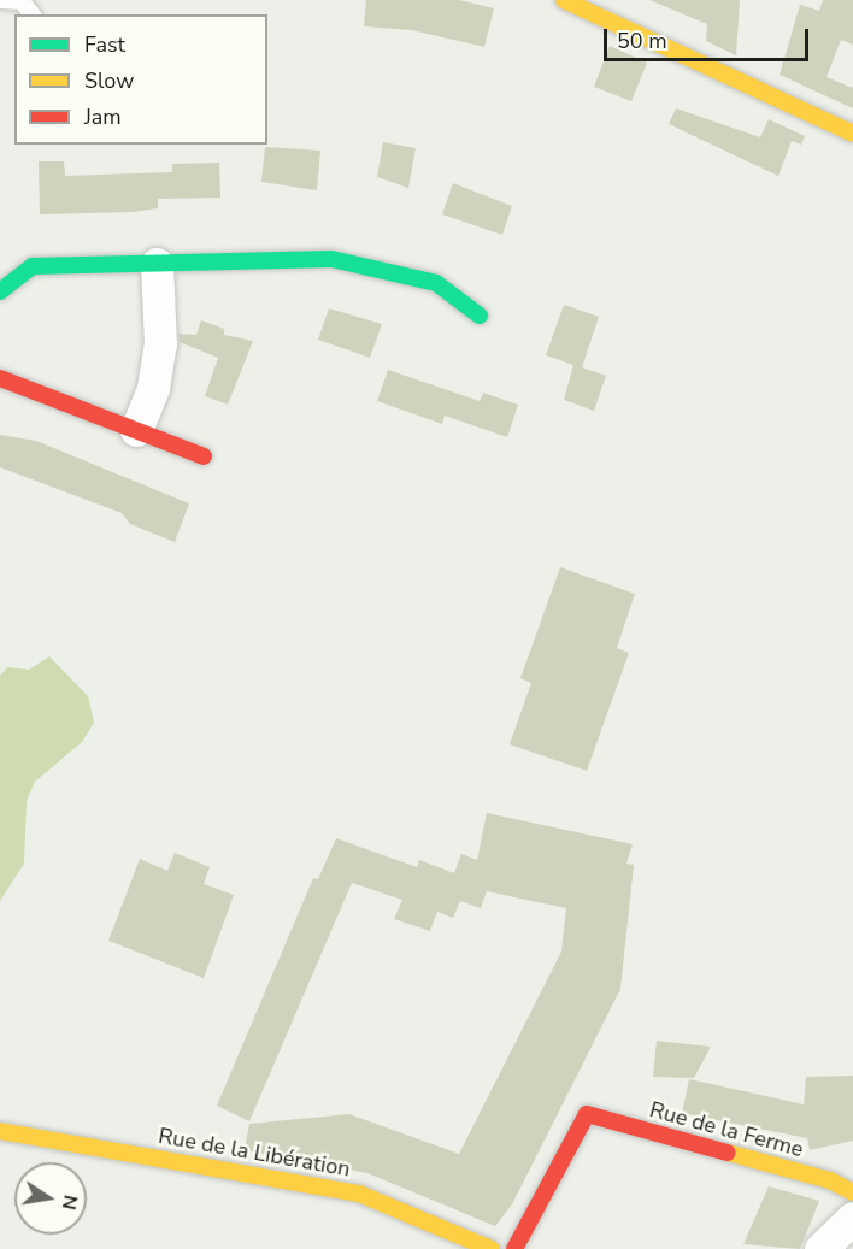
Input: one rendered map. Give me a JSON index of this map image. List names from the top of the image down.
{
  "streets": {
    "street": ["Rue de la Ferme", "Rue de la Libération"]
  },
  "legend": ["Fast", "Slow", "Jam"],
  "scale_bar": "50 m",
  "north": "right"
}
